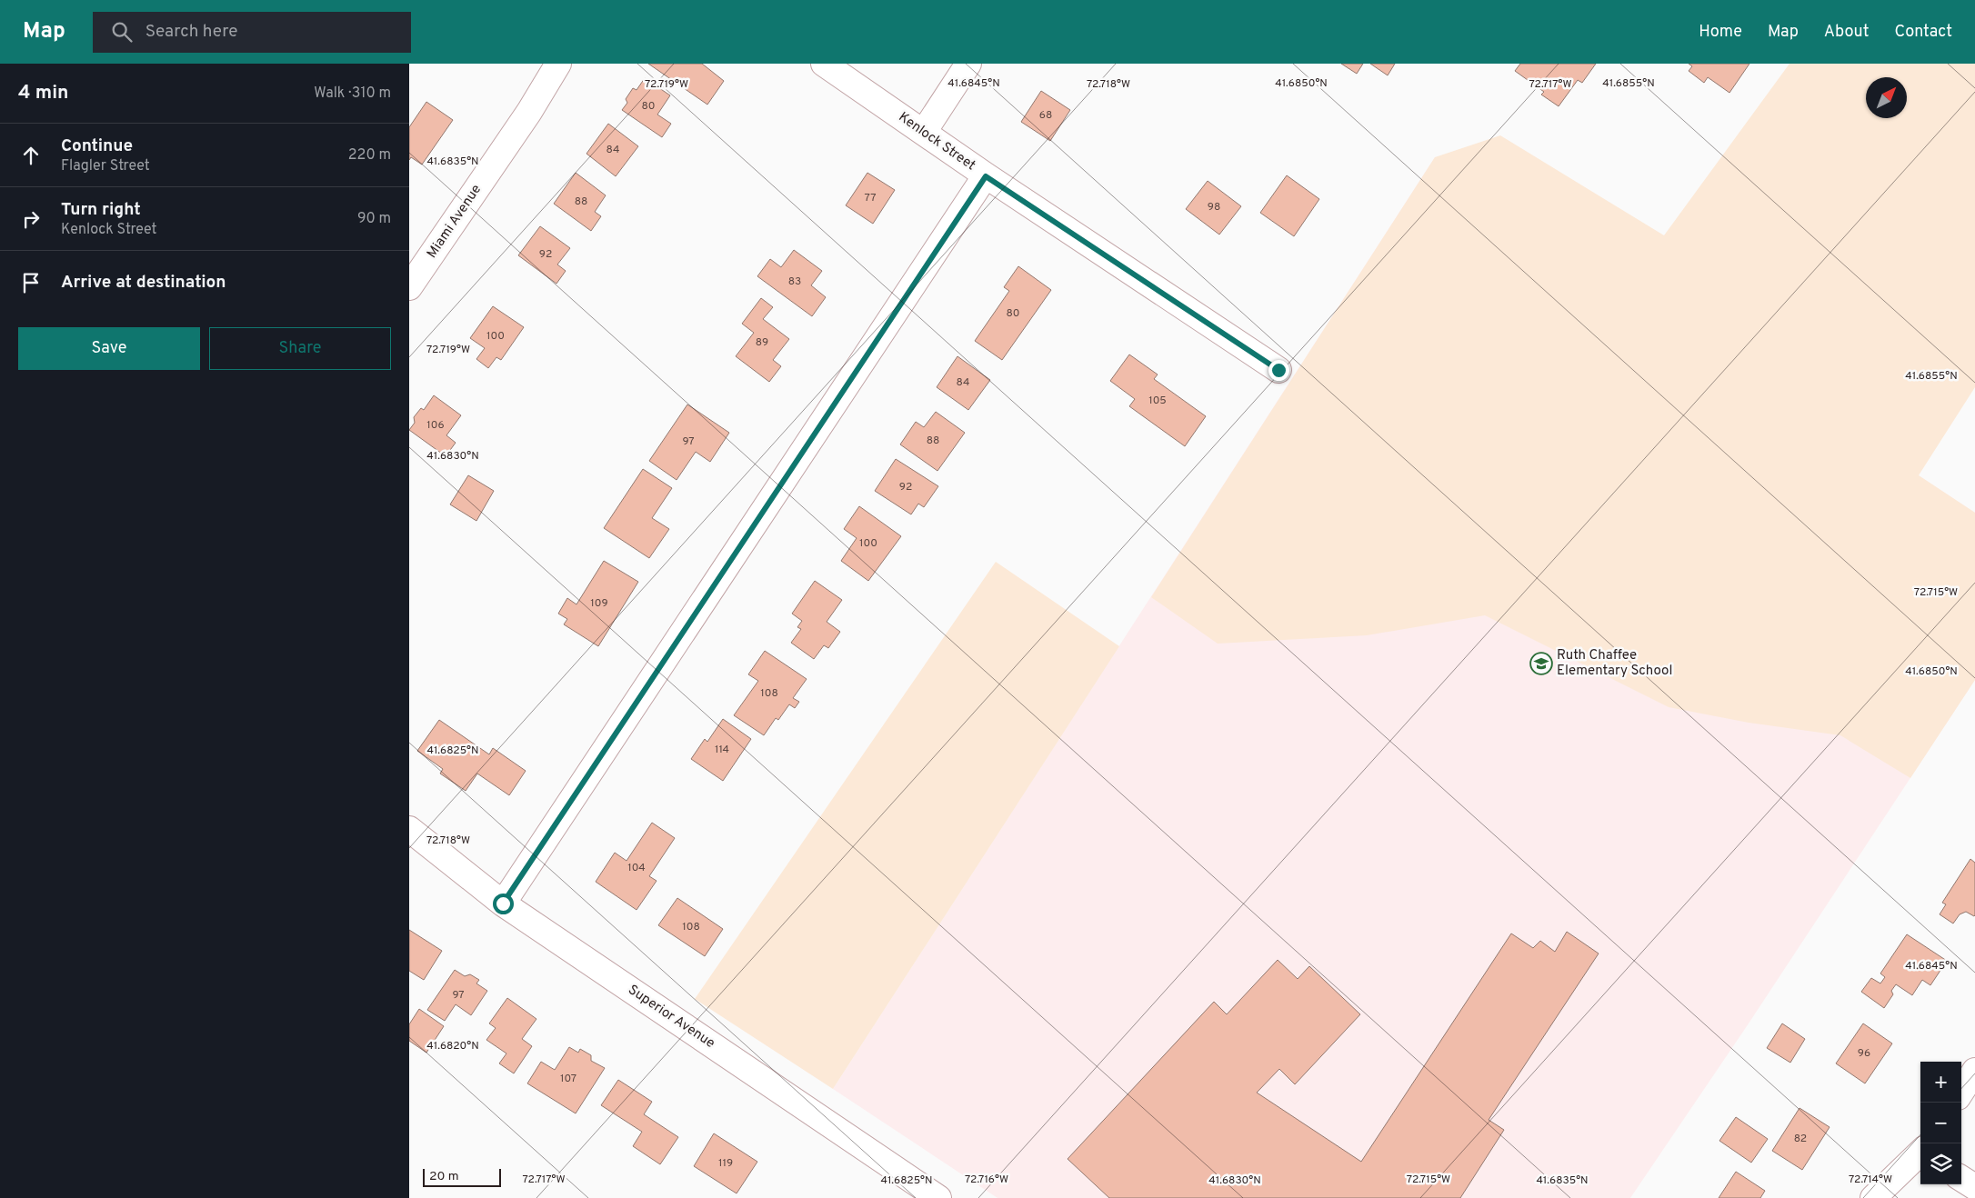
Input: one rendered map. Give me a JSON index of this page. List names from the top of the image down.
{
  "streets": {
    "street": ["Kenlock Street", "Miami Avenue", "Superior Avenue"]
  },
  "places": {
    "school or university": ["Ruth Chaffee Elementary School"]
  },
  "house_numbers": [
    "80",
    "68",
    "84",
    "77",
    "88",
    "98",
    "92",
    "83",
    "80",
    "100",
    "89",
    "84",
    "105",
    "106",
    "88",
    "97",
    "92",
    "100",
    "109",
    "108",
    "114",
    "104",
    "108",
    "97",
    "96",
    "107",
    "82",
    "119"
  ],
  "scale_bar": "20 m",
  "north": "top right",
  "page": {
    "header": "Map",
    "search": "Search here",
    "nav": [
      "Home",
      "Map",
      "About",
      "Contact"
    ],
    "heading": ["4 min", "Walk · 310 m"],
    "list": [
      ["Continue", "Flagler Street", "220 m"],
      ["Turn right", "Kenlock Street", "90 m"],
      "Arrive at destination"
    ],
    "buttons": ["Save", "Share"],
    "map_buttons": ["+", "−"],
    "scale": "20 m"
  },
  "coordinates": [
    "41.6855°N",
    "41.6845°N",
    "41.6850°N",
    "72.719°W",
    "72.718°W",
    "72.717°W",
    "41.6835°N",
    "41.6830°N",
    "72.715°W",
    "41.6825°N",
    "41.6820°N",
    "72.716°W",
    "72.714°W"
  ]
}
